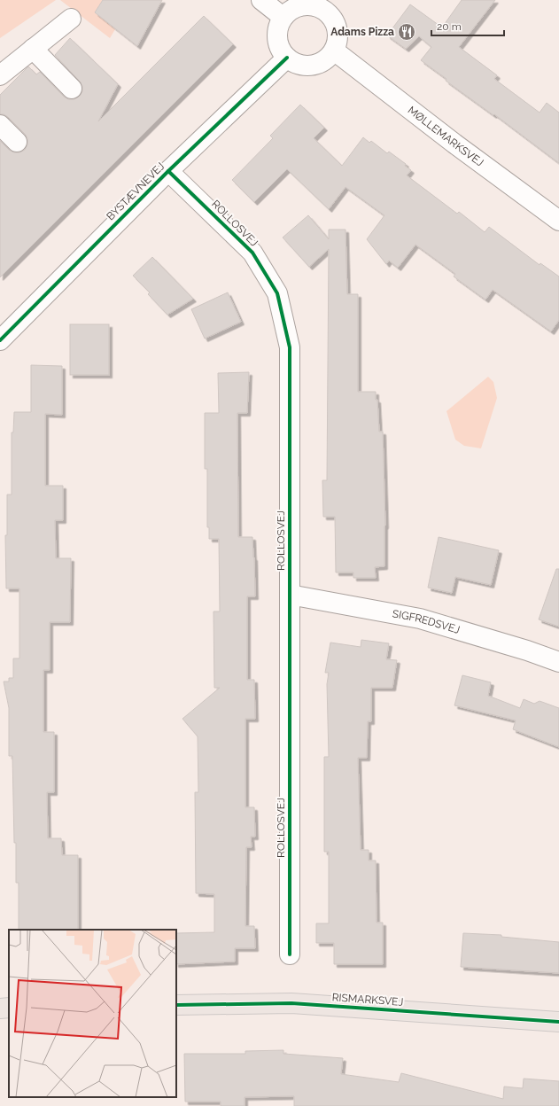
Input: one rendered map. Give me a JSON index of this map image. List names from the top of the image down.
{
  "streets": {
    "main road": ["RISMARKSVEJ"],
    "street": [
      "MØLLEMARKSVEJ",
      "BYSTÆVNEVEJ",
      "ROLLOSVEJ",
      "SIGFREDSVEJ"
    ]
  },
  "crossings": [
    ["MØLLEMARKSVEJ", "BYSTÆVNEVEJ"],
    ["BYSTÆVNEVEJ", "ROLLOSVEJ"],
    ["ROLLOSVEJ", "SIGFREDSVEJ"]
  ],
  "places": {
    "restaurant": ["Adams Pizza"]
  },
  "scale_bar": "20 m"
}
